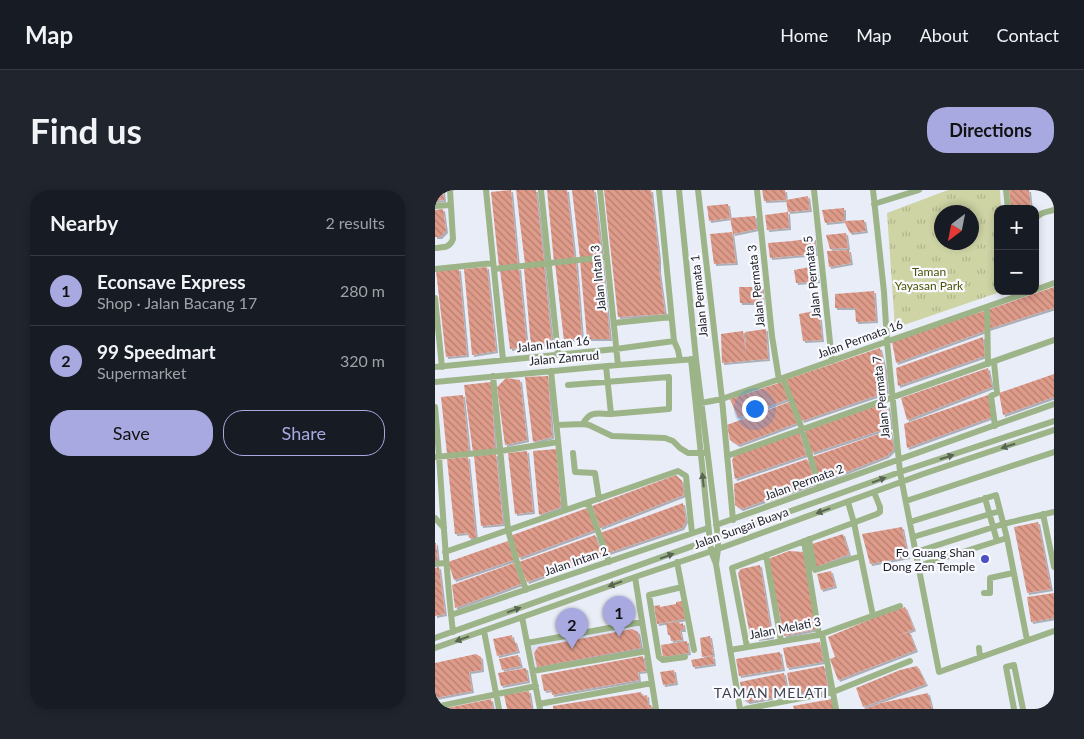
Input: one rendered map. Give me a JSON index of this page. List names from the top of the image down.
{
  "streets": {
    "street": [
      "Jalan Permata 5",
      "Jalan Intan 3",
      "Jalan Permata 3",
      "Jalan Permata 1",
      "Jalan Permata 16",
      "Jalan Intan 16",
      "Jalan Zamrud",
      "Jalan Permata 7",
      "Jalan Permata 2",
      "Jalan Sungai Buaya",
      "Jalan Intan 2",
      "Jalan Melati 3"
    ]
  },
  "crossings": [
    ["Jalan Permata 5", "Jalan Permata 16"],
    ["Jalan Intan 3", "Jalan Intan 16"],
    ["Jalan Intan 3", "Jalan Zamrud"],
    ["Jalan Permata 3", "Jalan Permata 16"],
    ["Jalan Permata 3", "Jalan Permata 2"],
    ["Jalan Permata 1", "Jalan Permata 16"],
    ["Jalan Permata 1", "Jalan Permata 2"],
    ["Jalan Permata 16", "Jalan Permata 7"],
    ["Jalan Permata 7", "Jalan Permata 2"],
    ["Jalan Permata 7", "Jalan Sungai Buaya"]
  ],
  "districts": ["TAMAN MELATI"],
  "parks": ["Taman Yayasan Park"],
  "places": ["Fo Guang Shan Dong Zen Temple"],
  "north": "bottom left",
  "page": {
    "header": "Map",
    "nav": [
      "Home",
      "Map",
      "About",
      "Contact"
    ],
    "buttons": [
      "Directions",
      ["Save", "Share"]
    ],
    "title": "Find us",
    "heading": ["Nearby", "2 results"],
    "map_buttons": ["+", "−"],
    "list": [
      {
        "mark": "1",
        "name": "Econsave Express",
        "note": "Shop · Jalan Bacang 17",
        "value": "280 m"
      },
      {
        "mark": "2",
        "name": "99 Speedmart",
        "note": "Supermarket",
        "value": "320 m"
      }
    ],
    "pins": ["1", "2"]
  }
}
